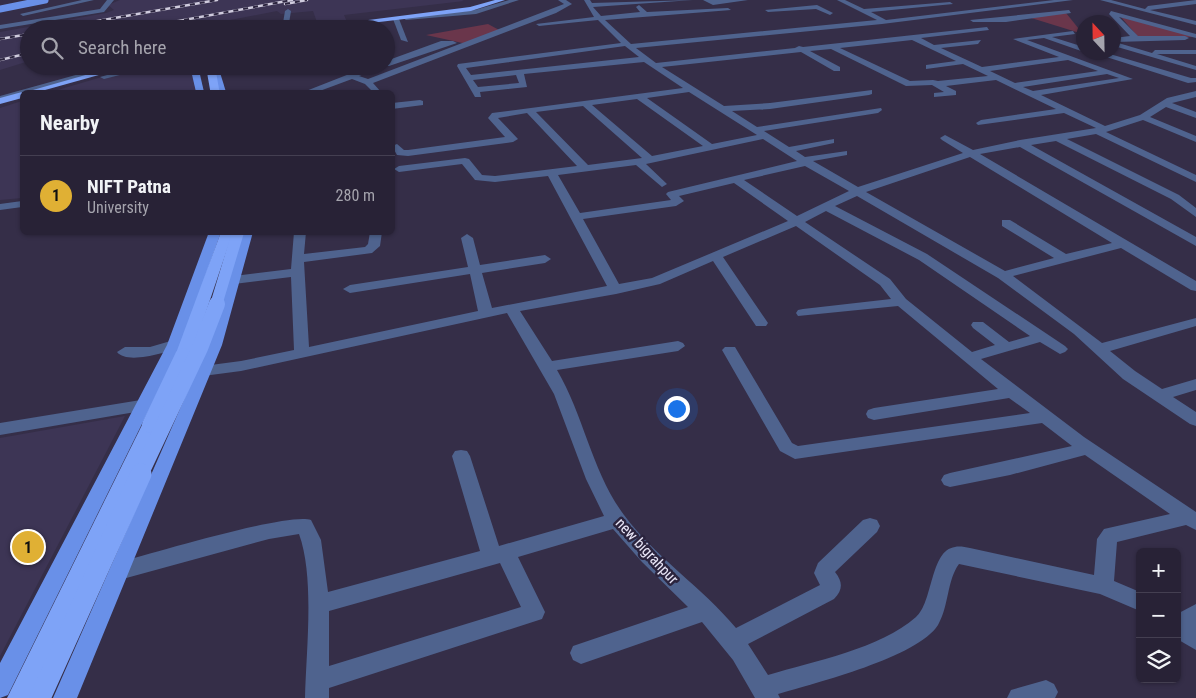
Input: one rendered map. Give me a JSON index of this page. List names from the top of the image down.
{
  "streets": {
    "street": ["new bigrahpur"]
  },
  "north": "top",
  "page": {
    "search": "Search here",
    "heading": "Nearby",
    "list": [
      {
        "mark": "1",
        "name": "NIFT Patna",
        "note": "University",
        "value": "280 m"
      }
    ],
    "pins": "1",
    "map_buttons": ["+", "−"]
  }
}
